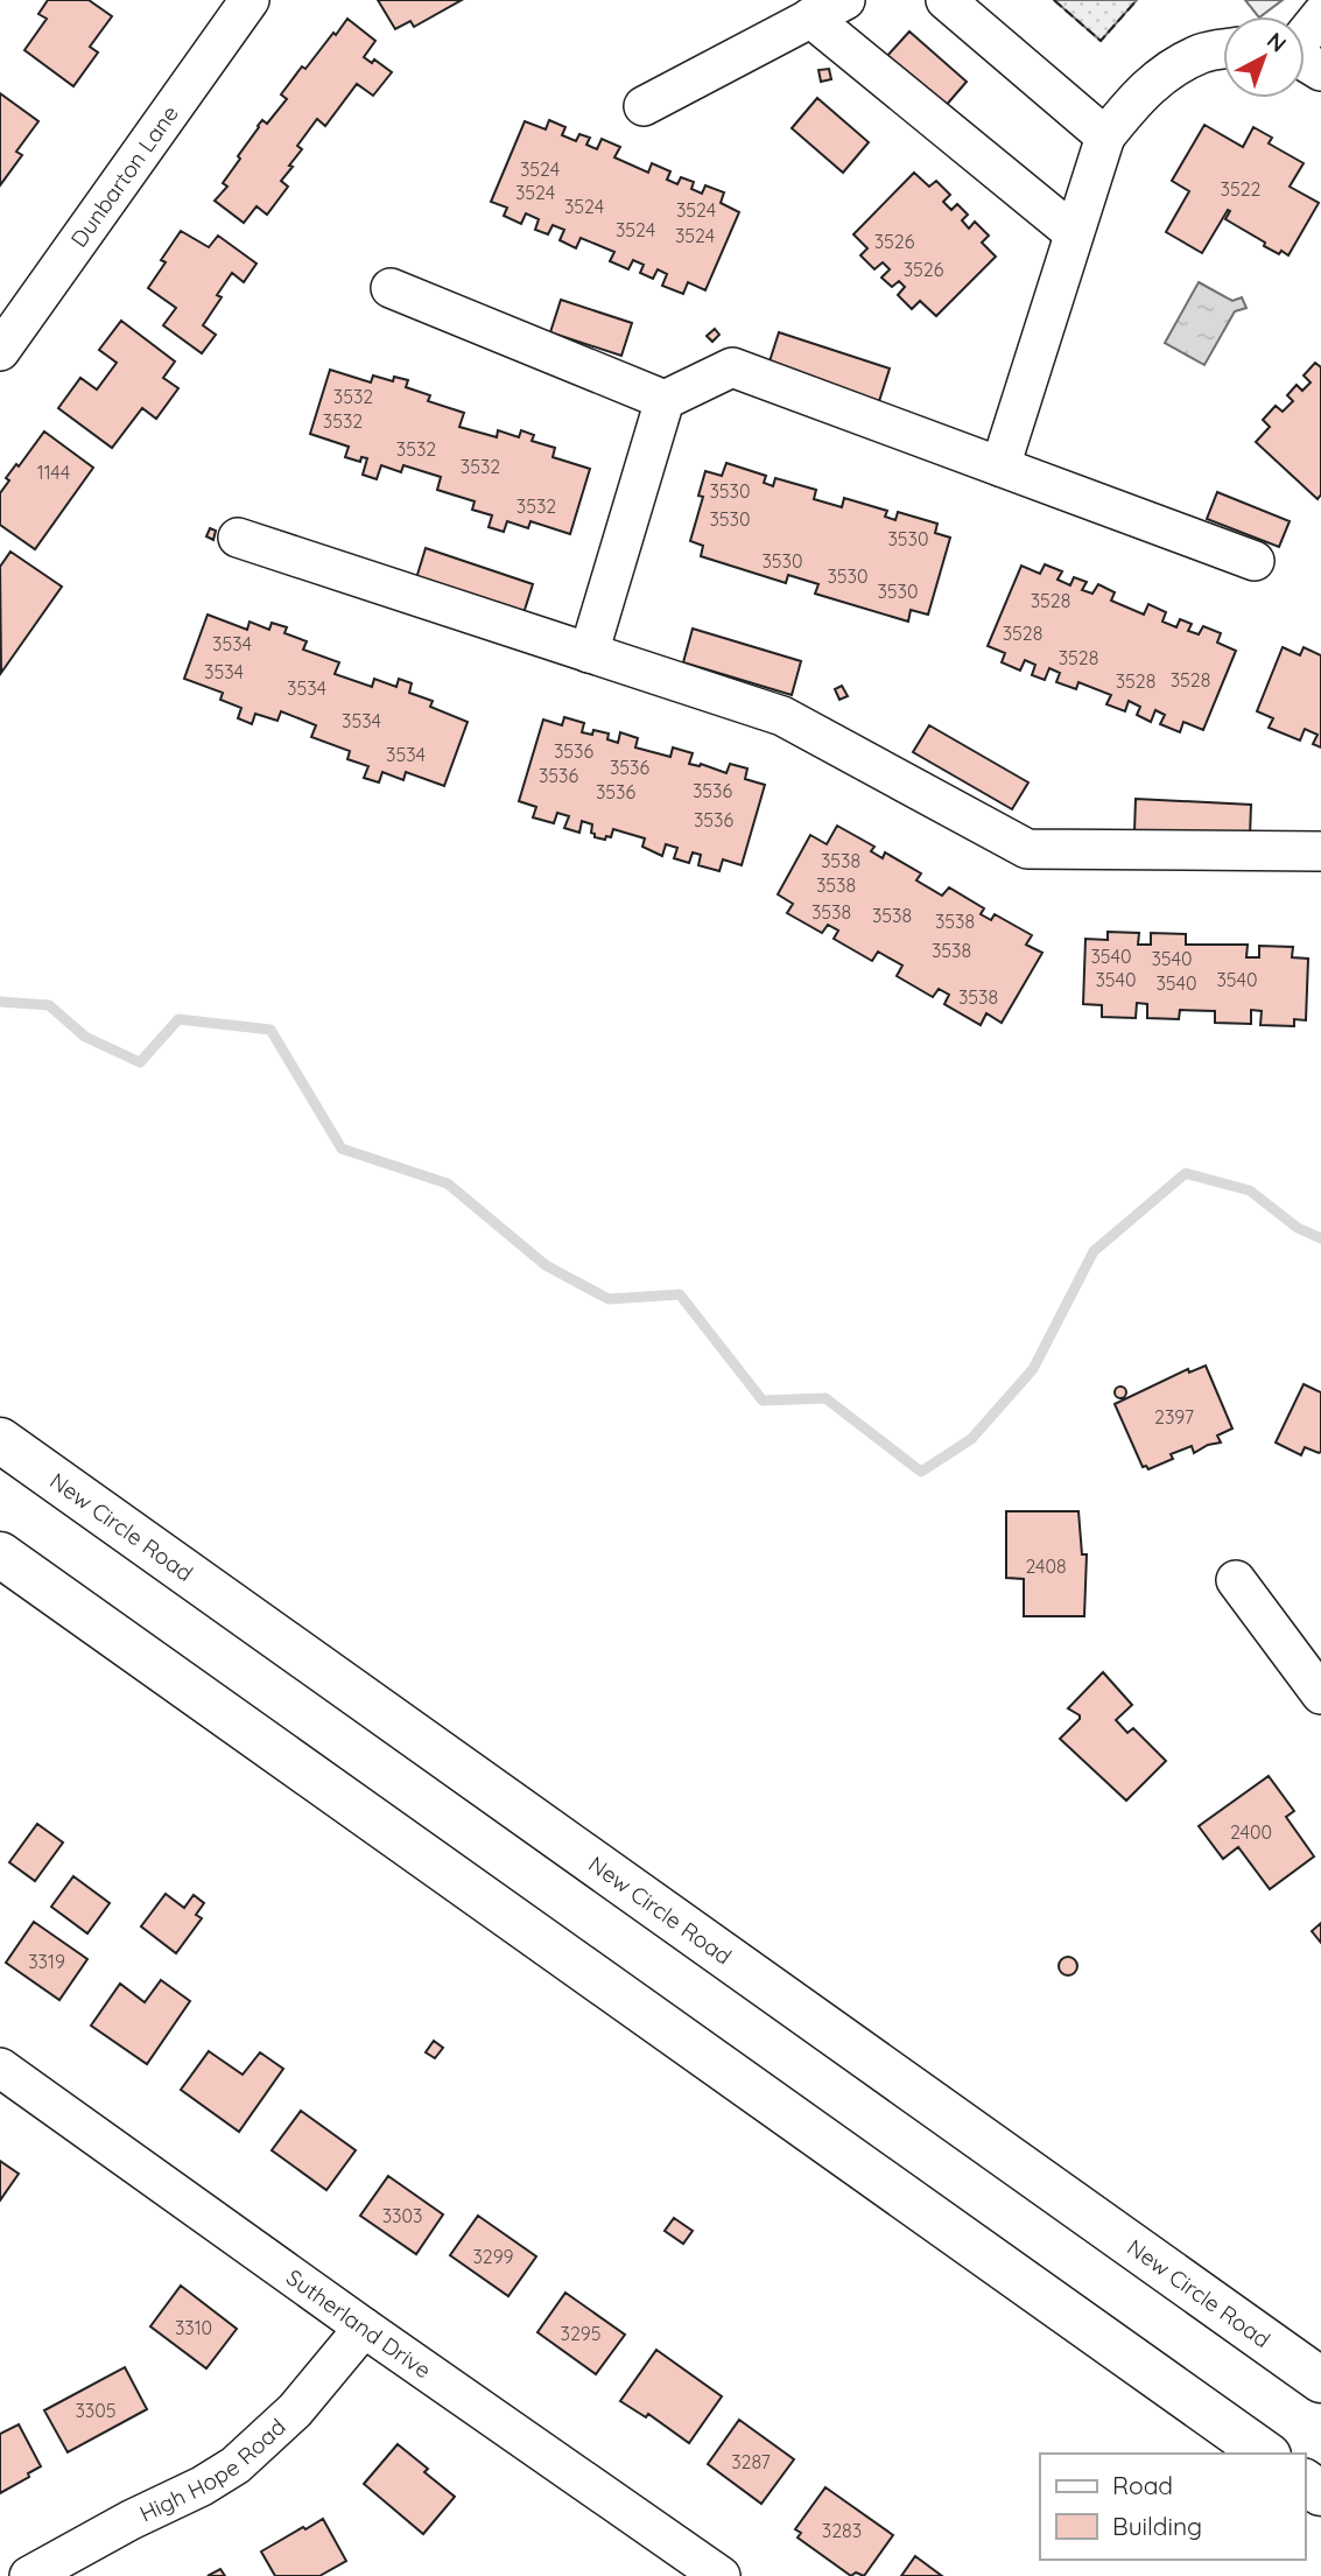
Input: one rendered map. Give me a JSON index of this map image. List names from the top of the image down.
{
  "streets": {
    "highway": ["New Circle Road"],
    "street": ["Dunbarton Lane", "Sutherland Drive", "High Hope Road"]
  },
  "crossings": [
    ["Sutherland Drive", "High Hope Road"]
  ],
  "house_numbers": [
    "3524",
    "3522",
    "3524",
    "3524",
    "3524",
    "3524",
    "3524",
    "3526",
    "3526",
    "3532",
    "3532",
    "3532",
    "3532",
    "1144",
    "3530",
    "3532",
    "3530",
    "3530",
    "3530",
    "3530",
    "3530",
    "3528",
    "3528",
    "3534",
    "3528",
    "3534",
    "3528",
    "3528",
    "3534",
    "3534",
    "3536",
    "3534",
    "3536",
    "3536",
    "3536",
    "3536",
    "3536",
    "3538",
    "3538",
    "3538",
    "3538",
    "3538",
    "3538",
    "3540",
    "3540",
    "3540",
    "3540",
    "3540",
    "3538",
    "2397",
    "2408",
    "2400",
    "3319",
    "3303",
    "3299",
    "3310",
    "3295",
    "3305",
    "3287",
    "3283"
  ],
  "legend": ["Road", "Building"],
  "north": "top right"
}
